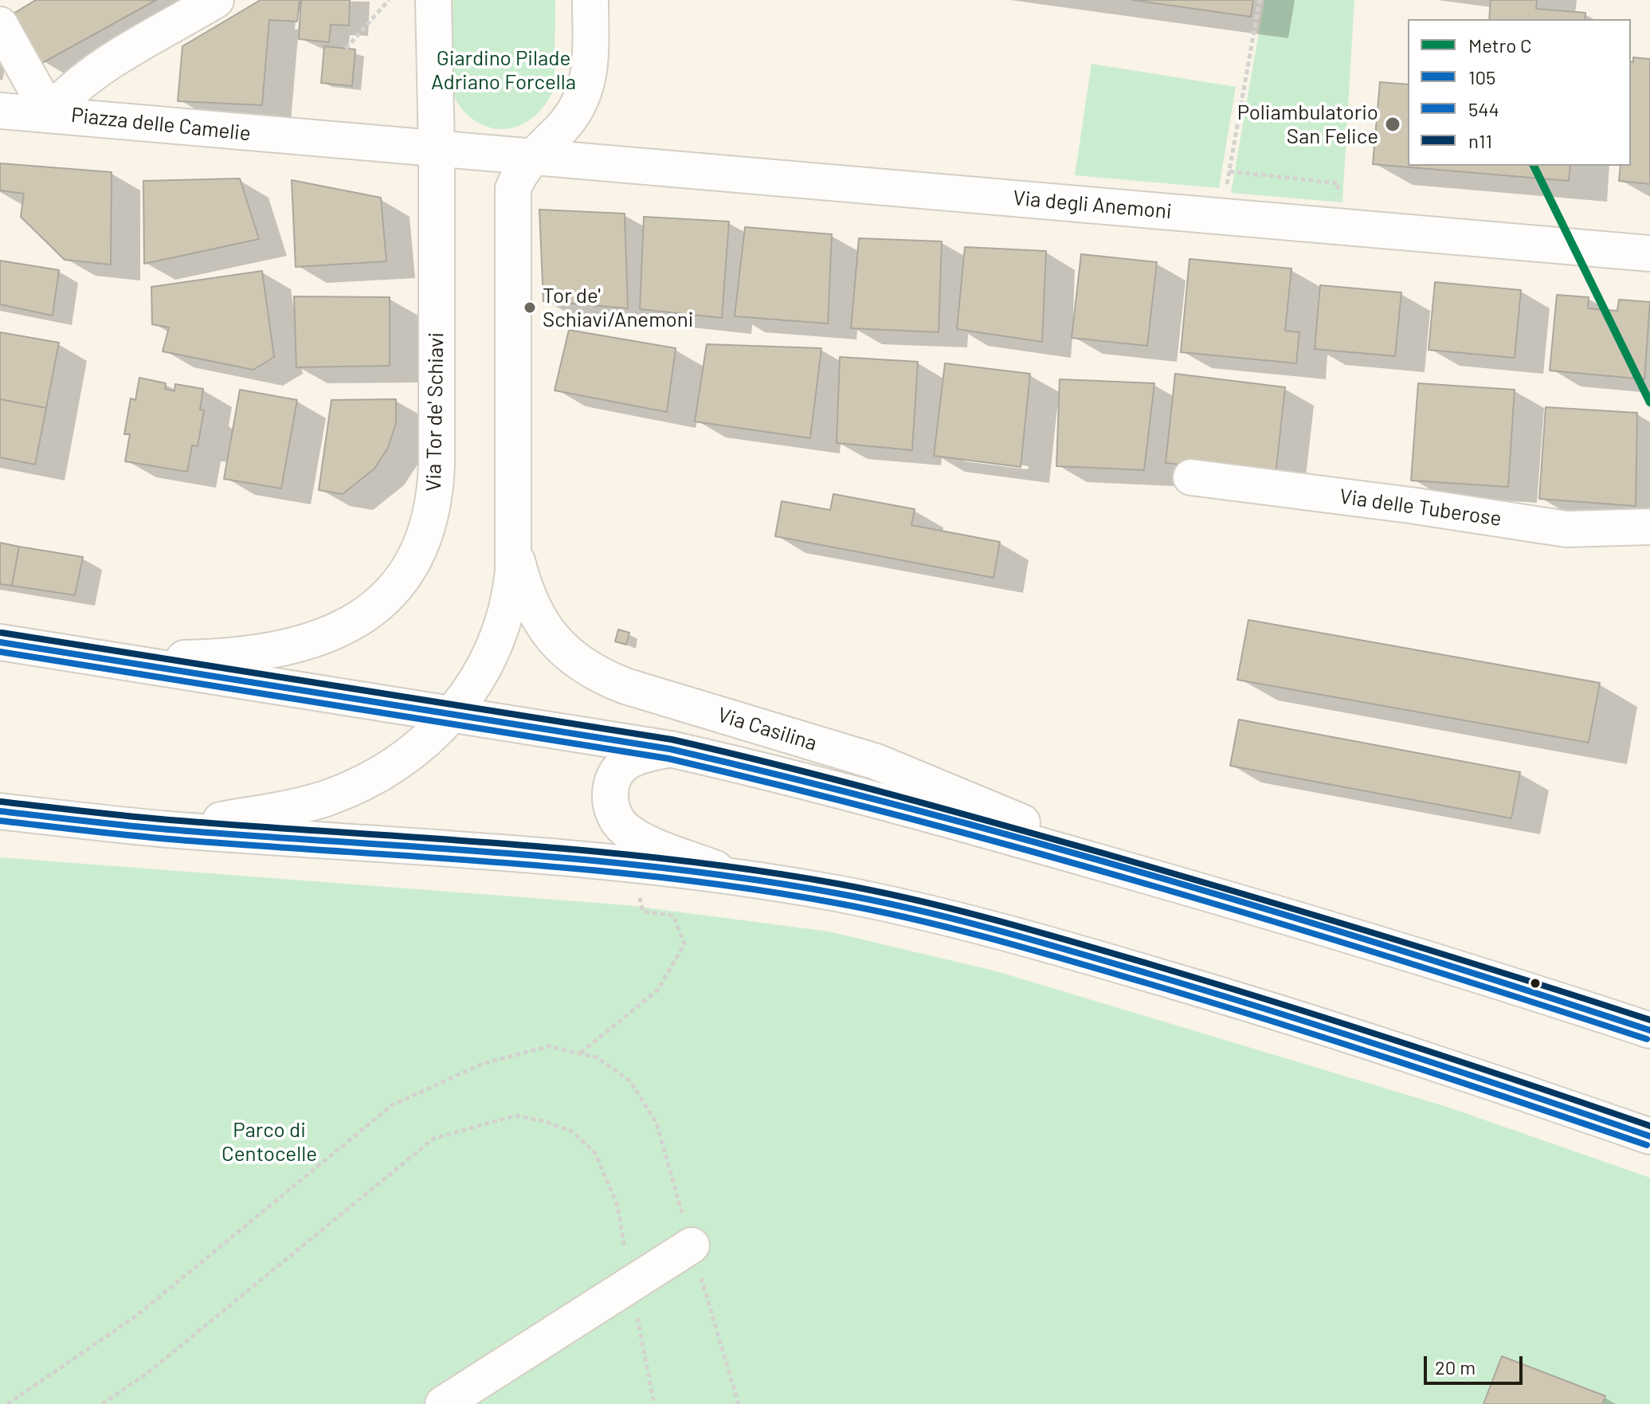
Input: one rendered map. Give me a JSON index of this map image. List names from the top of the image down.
{
  "streets": {
    "street": [
      "Piazza delle Camelie",
      "Via degli Anemoni",
      "Via Tor de' Schiavi",
      "Via delle Tuberose",
      "Via Casilina"
    ]
  },
  "crossings": [
    ["Piazza delle Camelie", "Via degli Anemoni"],
    ["Piazza delle Camelie", "Via Tor de' Schiavi"],
    ["Via Tor de' Schiavi", "Via Casilina"]
  ],
  "parks": ["Giardino Pilade Adriano Forcella", "Parco di Centocelle"],
  "places": ["Poliambulatorio San Felice", "Tor de' Schiavi/Anemoni"],
  "lines": [
    "metro line C",
    "transit line n11",
    "transit line 105",
    "transit line 544"
  ],
  "legend": [
    "Metro C",
    "105",
    "544",
    "n11"
  ],
  "scale_bar": "20 m"
}
